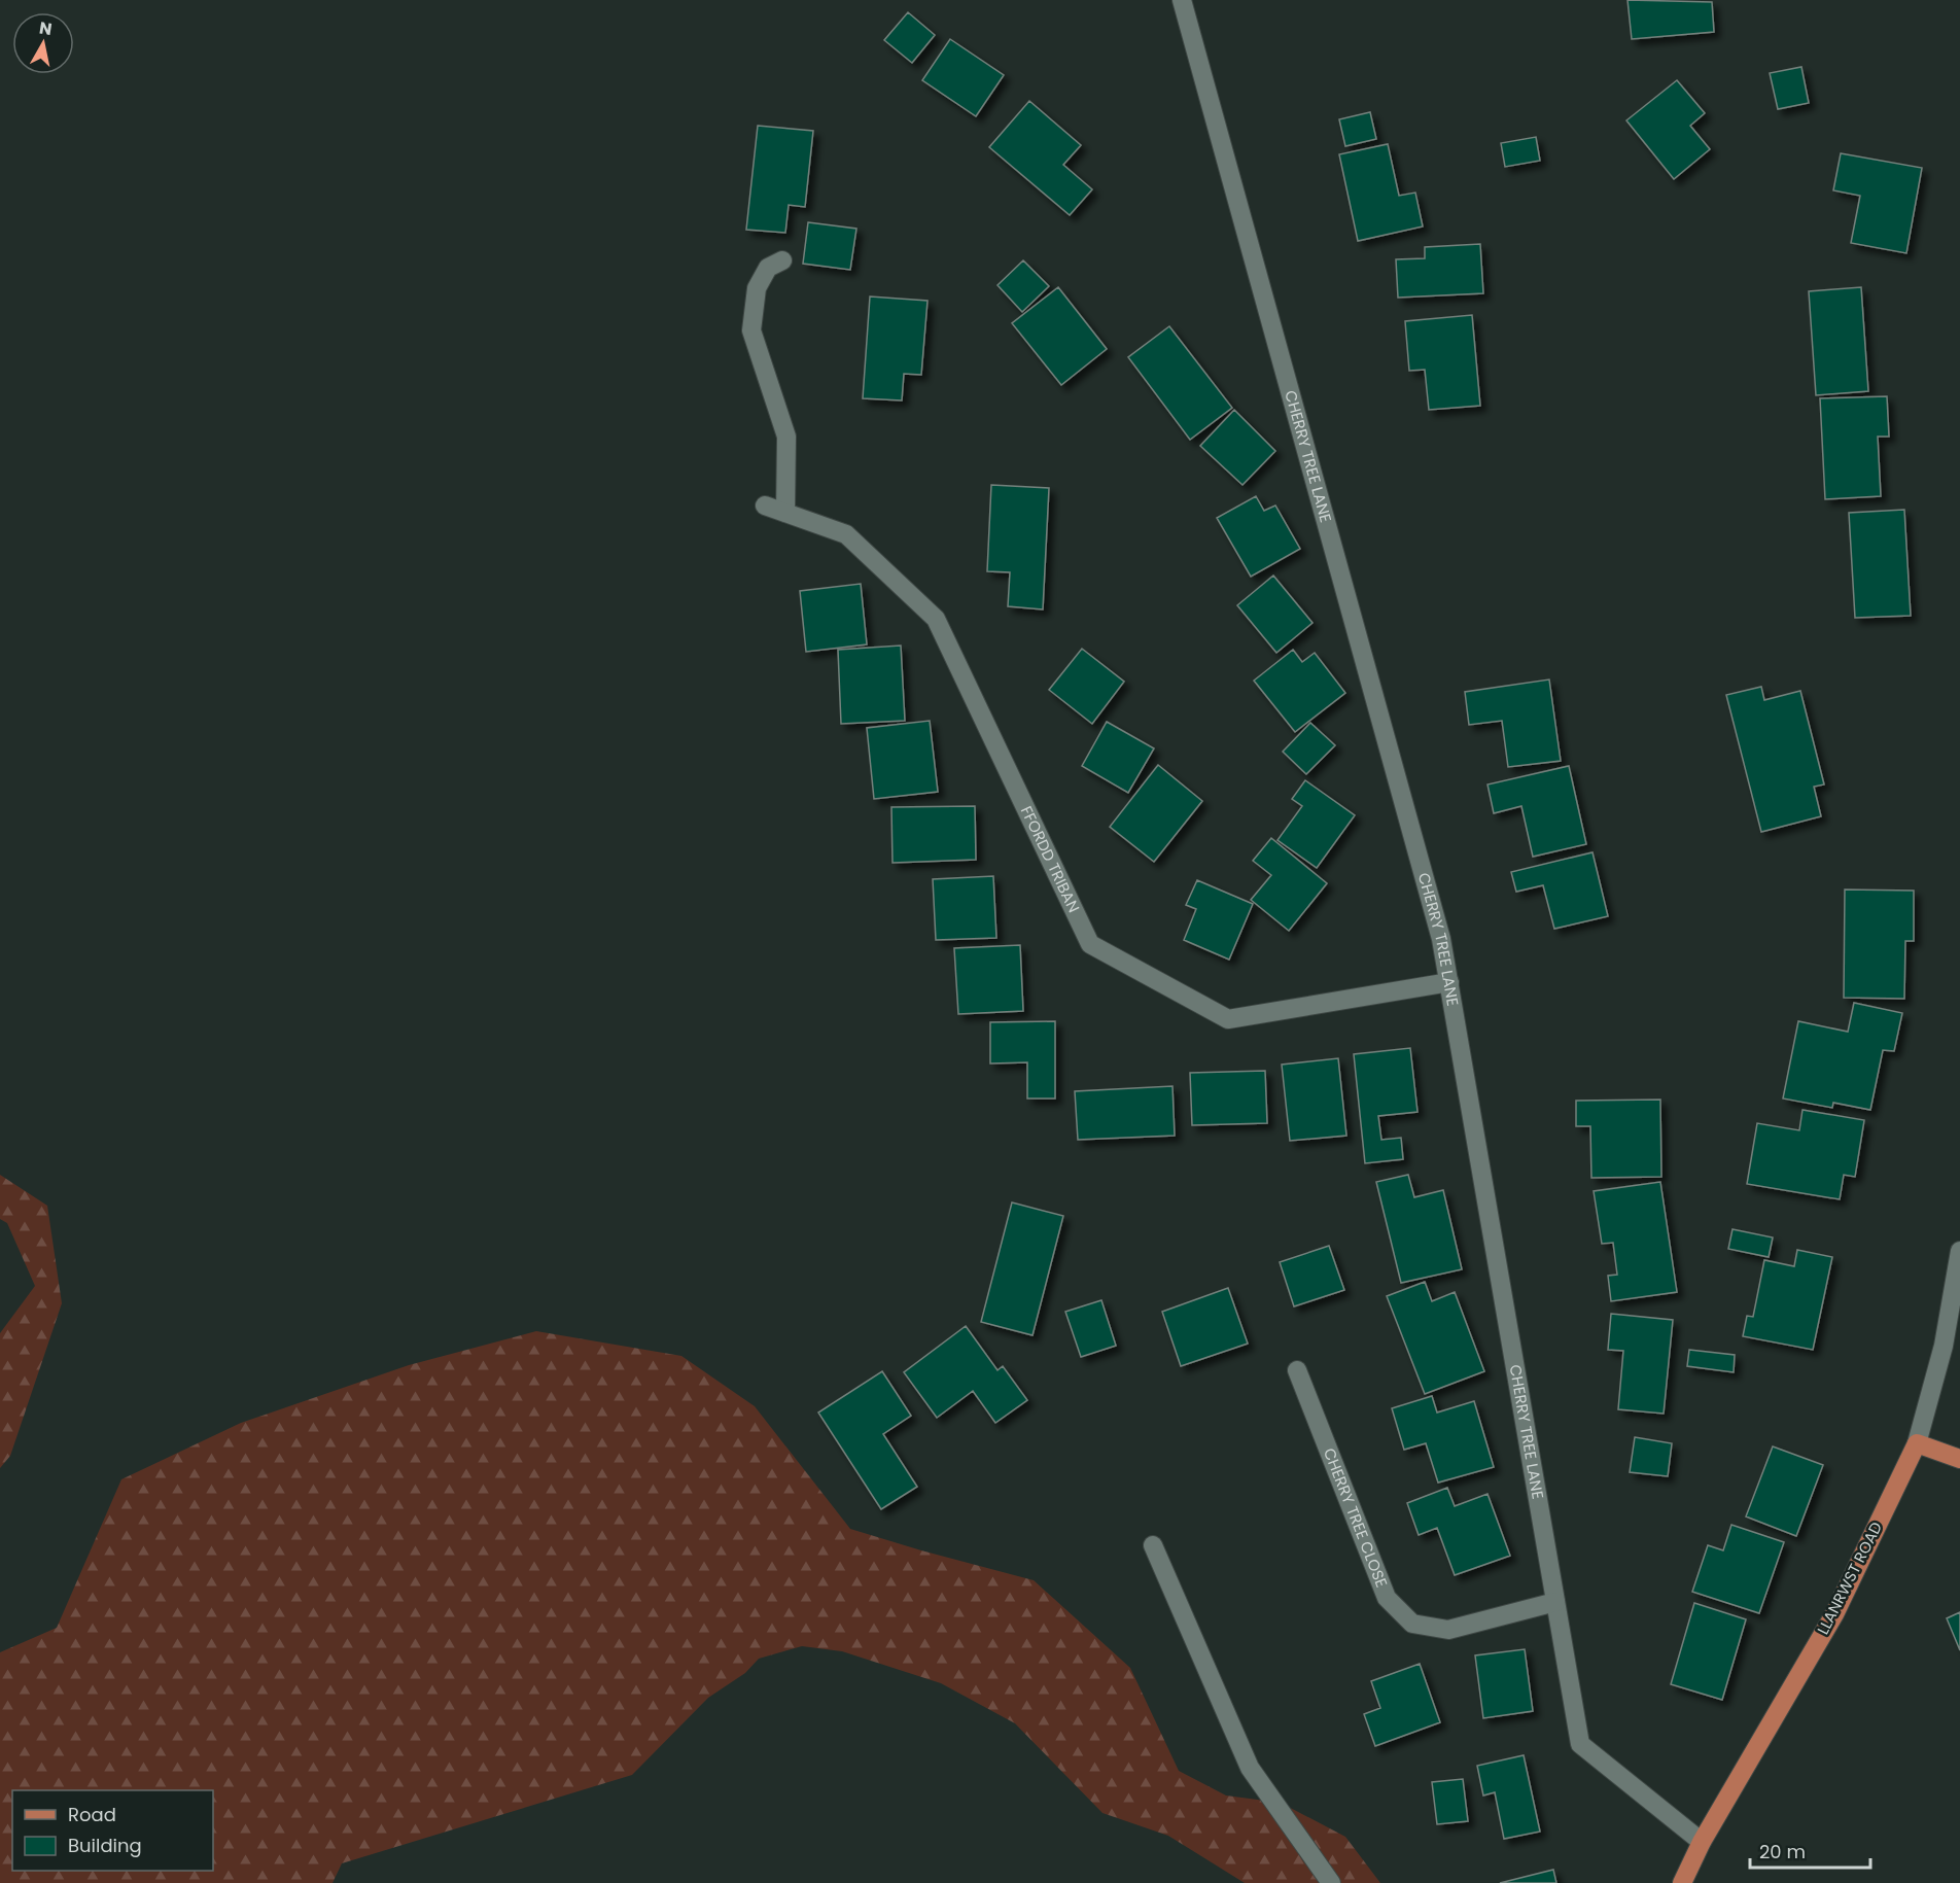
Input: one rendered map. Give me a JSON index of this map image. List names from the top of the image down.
{
  "streets": {
    "main road": ["LLANRWST ROAD"],
    "street": ["CHERRY TREE LANE", "FFORDD TRIBAN", "CHERRY TREE CLOSE"]
  },
  "crossings": [
    ["CHERRY TREE LANE", "FFORDD TRIBAN"],
    ["CHERRY TREE LANE", "CHERRY TREE CLOSE"],
    ["CHERRY TREE LANE", "LLANRWST ROAD"]
  ],
  "legend": ["Road", "Building"],
  "scale_bar": "20 m",
  "north": "top"
}
